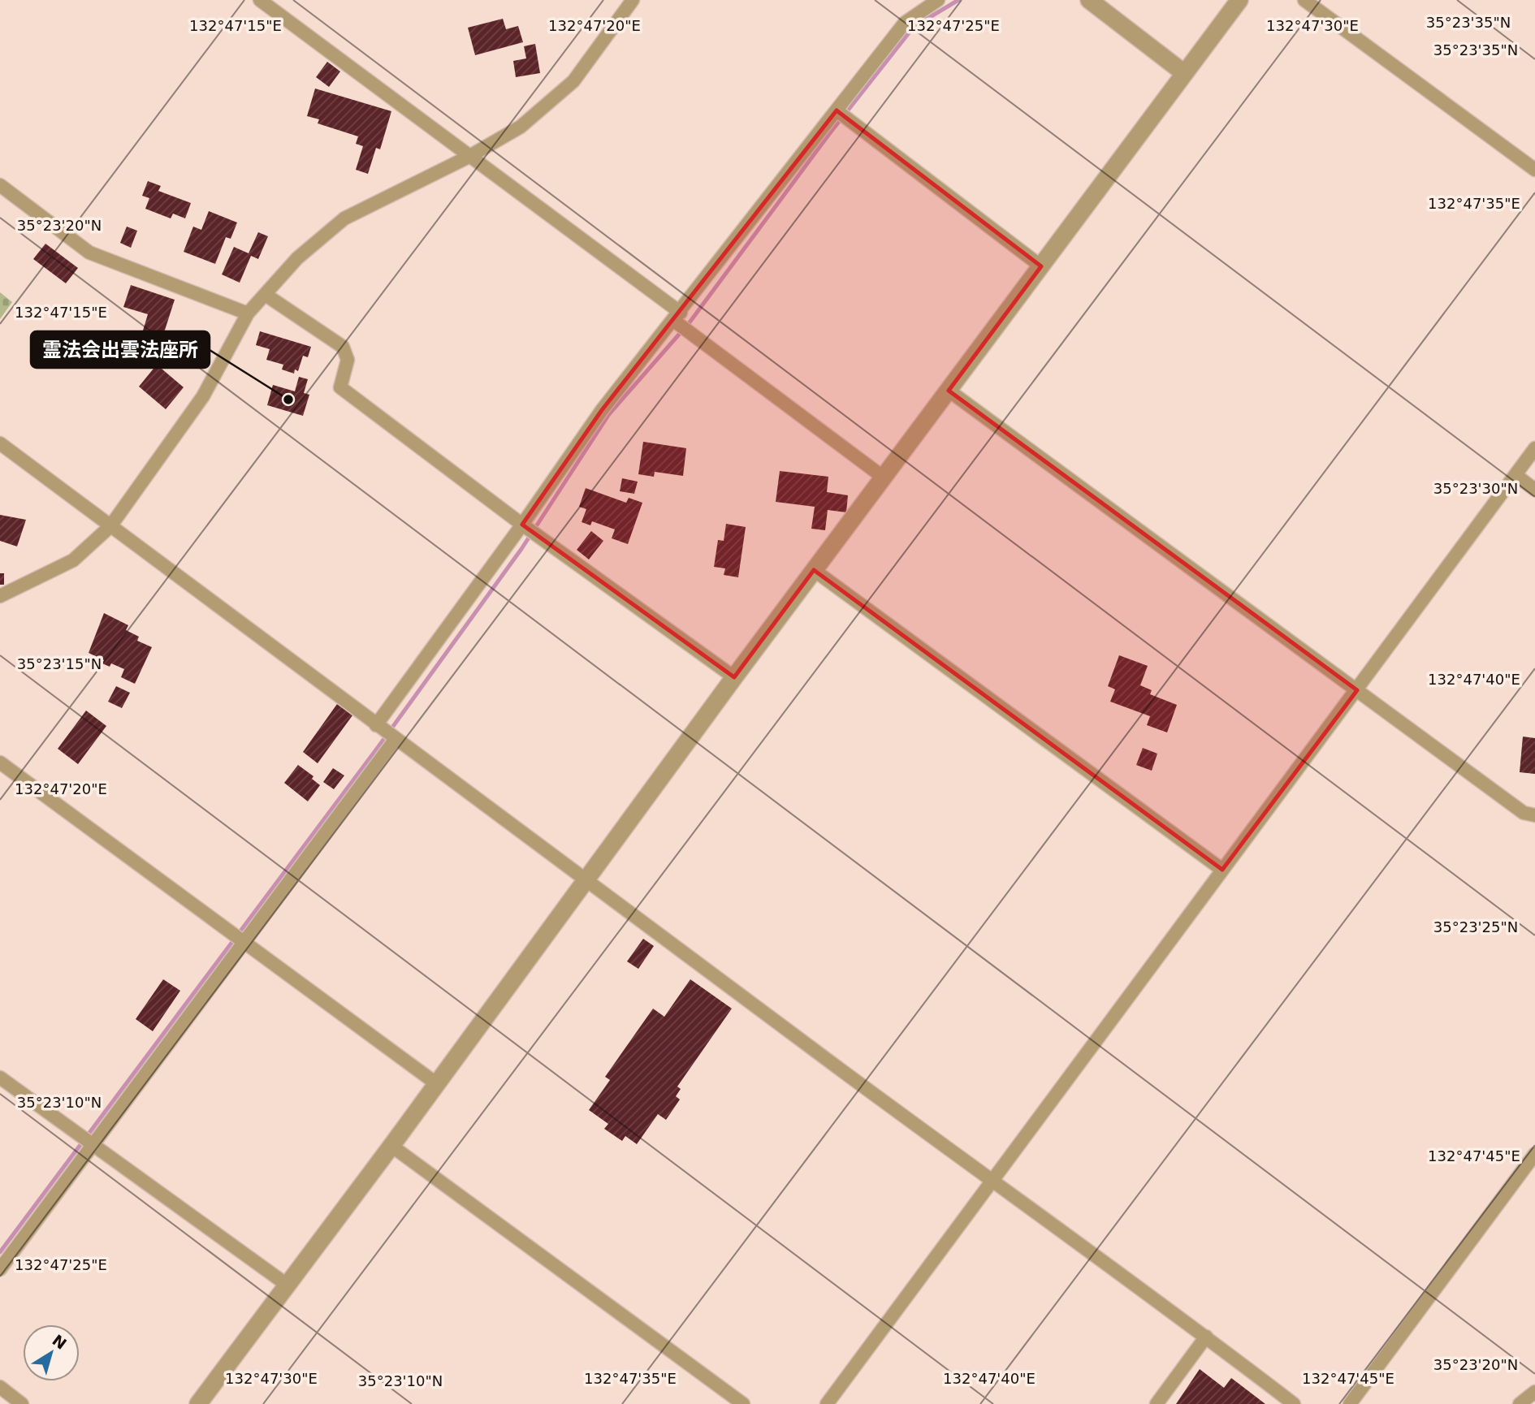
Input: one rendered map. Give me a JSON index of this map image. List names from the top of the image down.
{
  "places": ["霊法会出雲法座所"],
  "north": "top right",
  "coordinates": [
    "35°23'35\"N",
    "132°47'15\"E",
    "132°47'20\"E",
    "132°47'25\"E",
    "132°47'30\"E",
    "132°47'35\"E",
    "35°23'20\"N",
    "35°23'30\"N",
    "35°23'15\"N",
    "132°47'40\"E",
    "35°23'25\"N",
    "35°23'10\"N",
    "132°47'45\"E"
  ]
}
